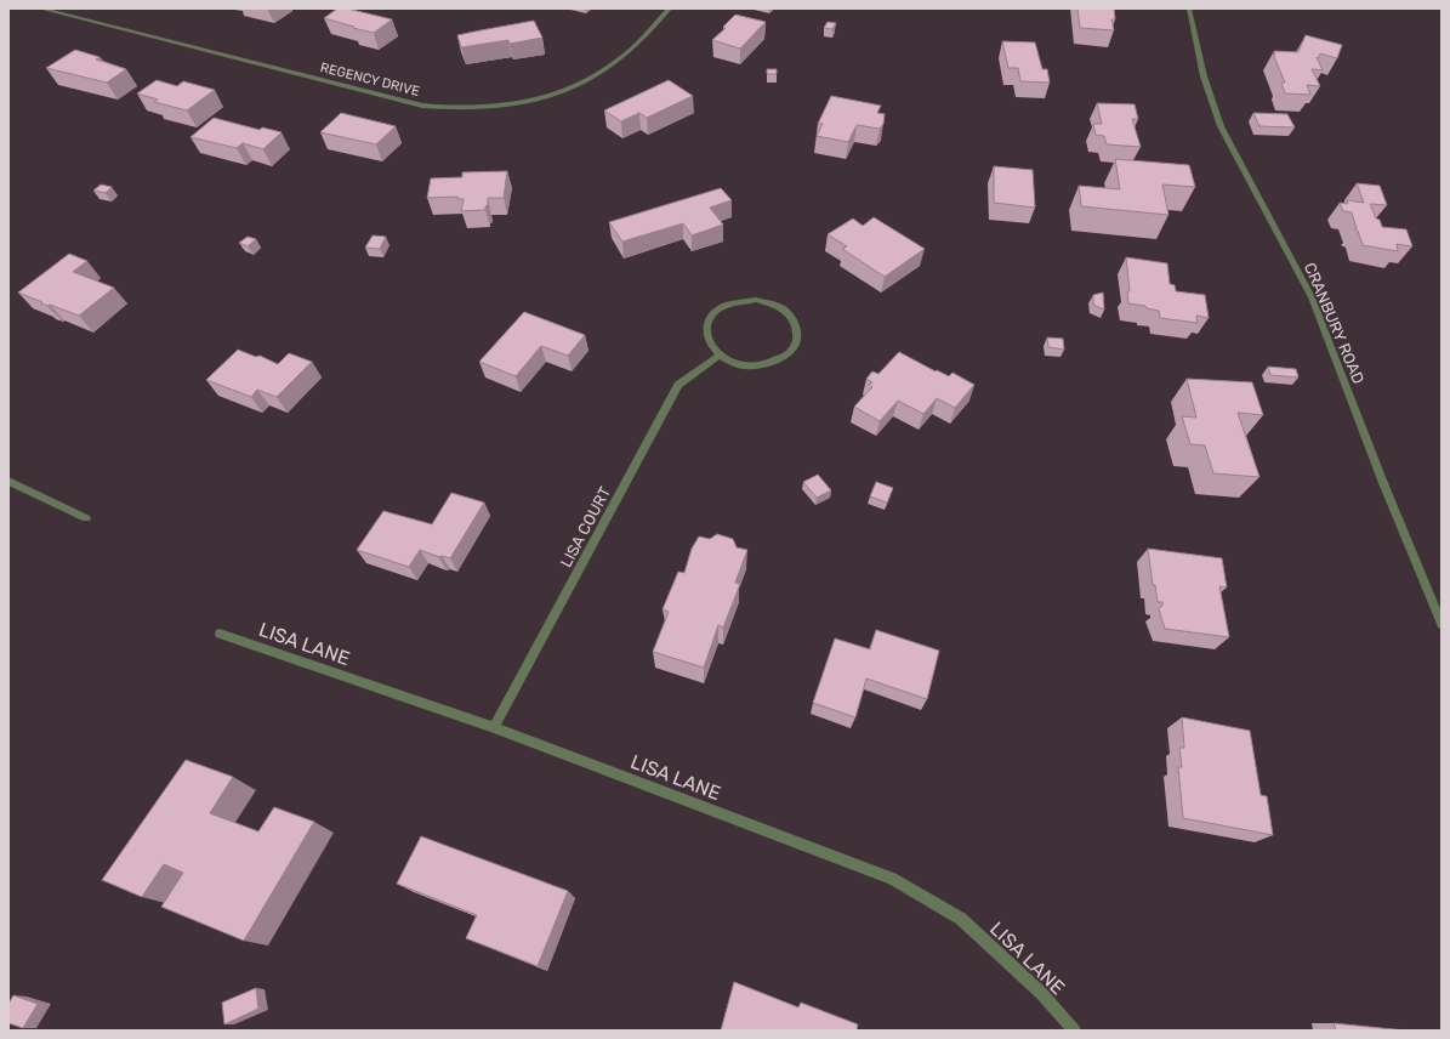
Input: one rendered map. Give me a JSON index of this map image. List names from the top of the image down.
{
  "streets": {
    "street": [
      "REGENCY DRIVE",
      "CRANBURY ROAD",
      "LISA COURT",
      "LISA LANE"
    ]
  },
  "crossings": [
    ["LISA COURT", "LISA LANE"]
  ]
}
